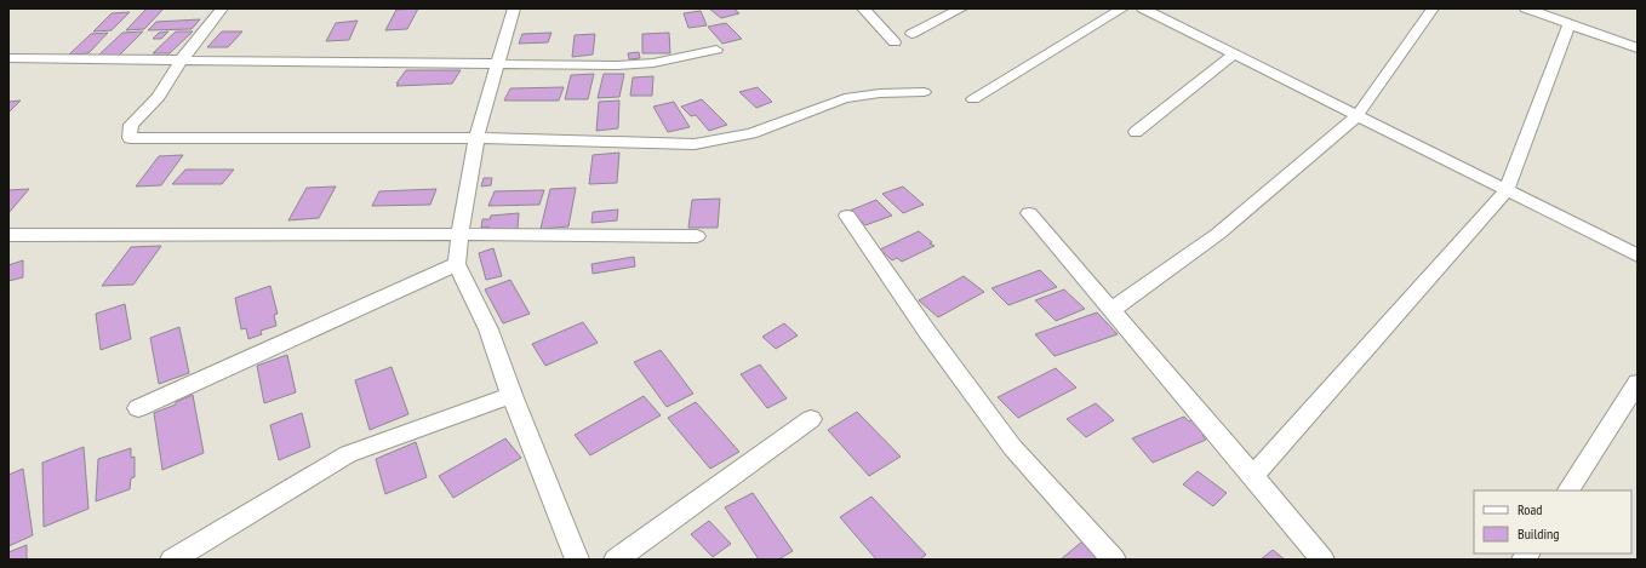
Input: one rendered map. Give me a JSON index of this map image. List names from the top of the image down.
{
  "legend": ["Road", "Building"]
}
